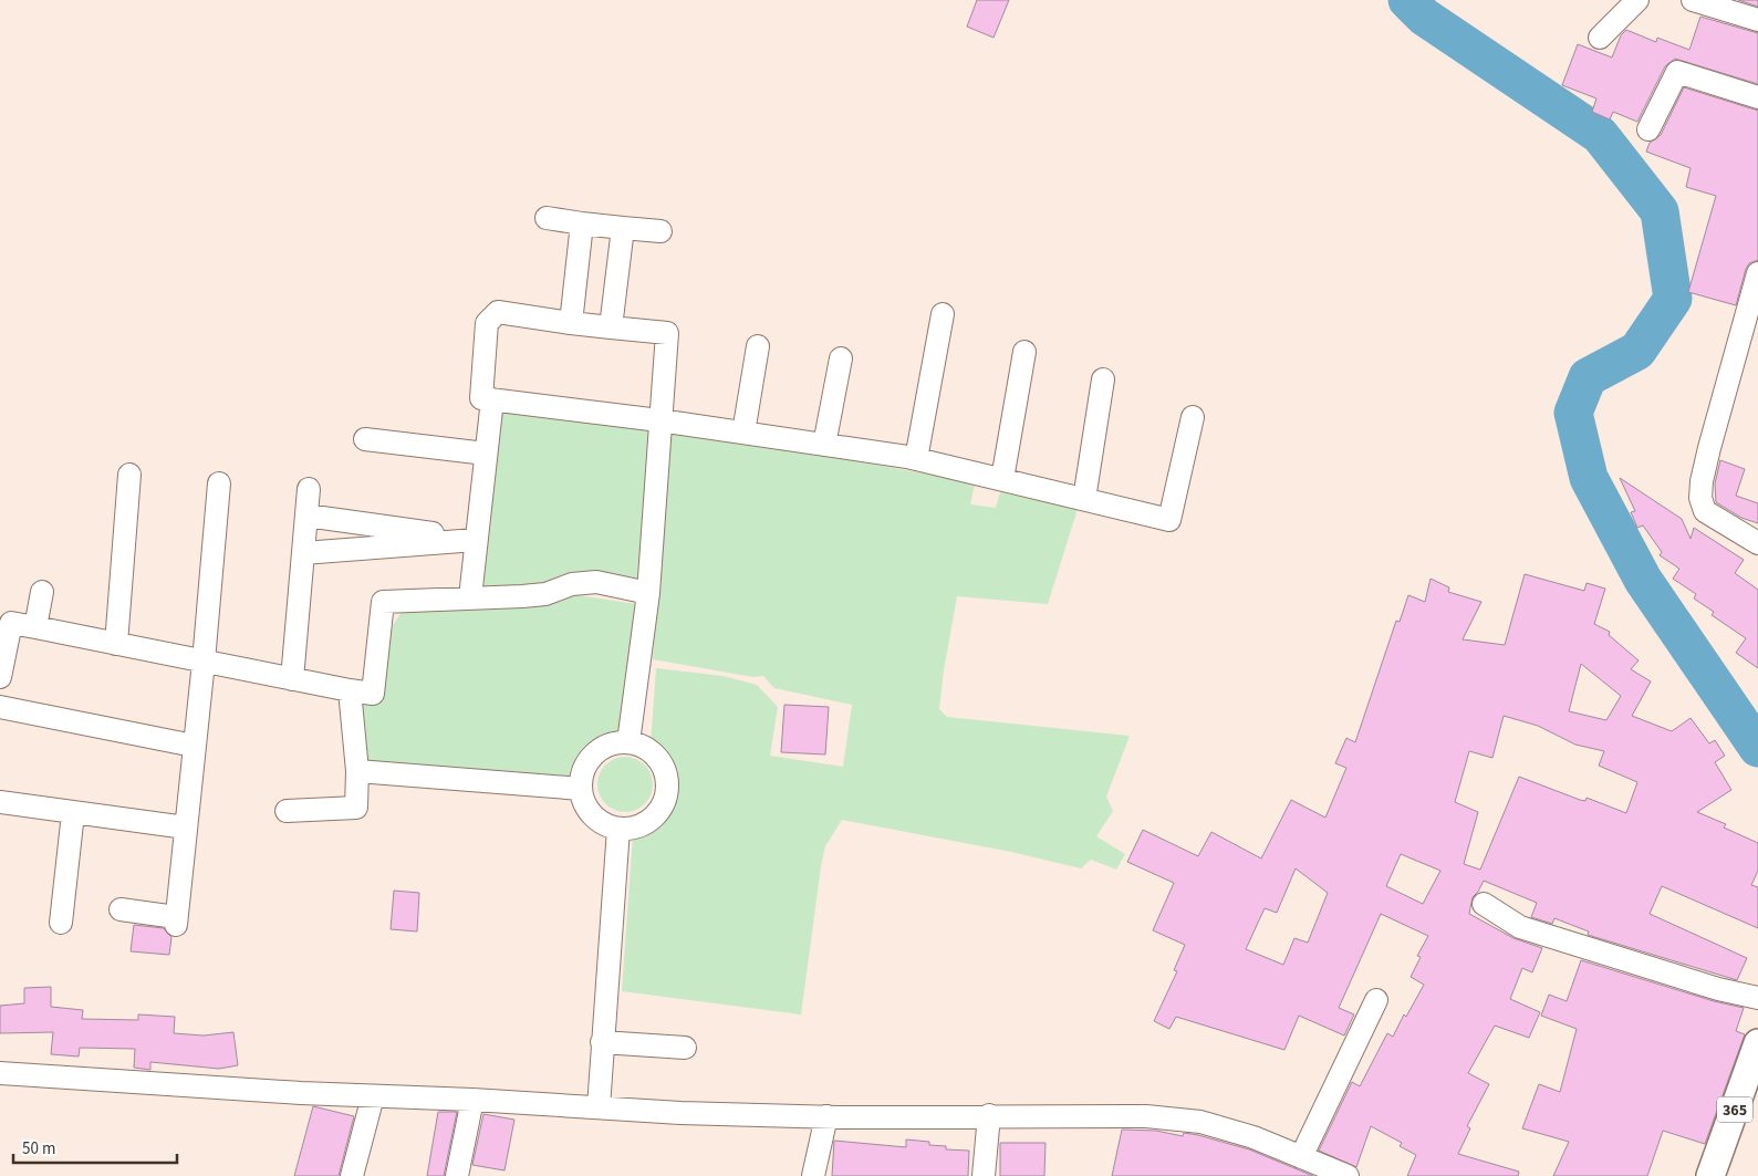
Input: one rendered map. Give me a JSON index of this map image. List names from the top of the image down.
{
  "streets": {
    "main road": ["365"]
  },
  "scale_bar": "50 m"
}
